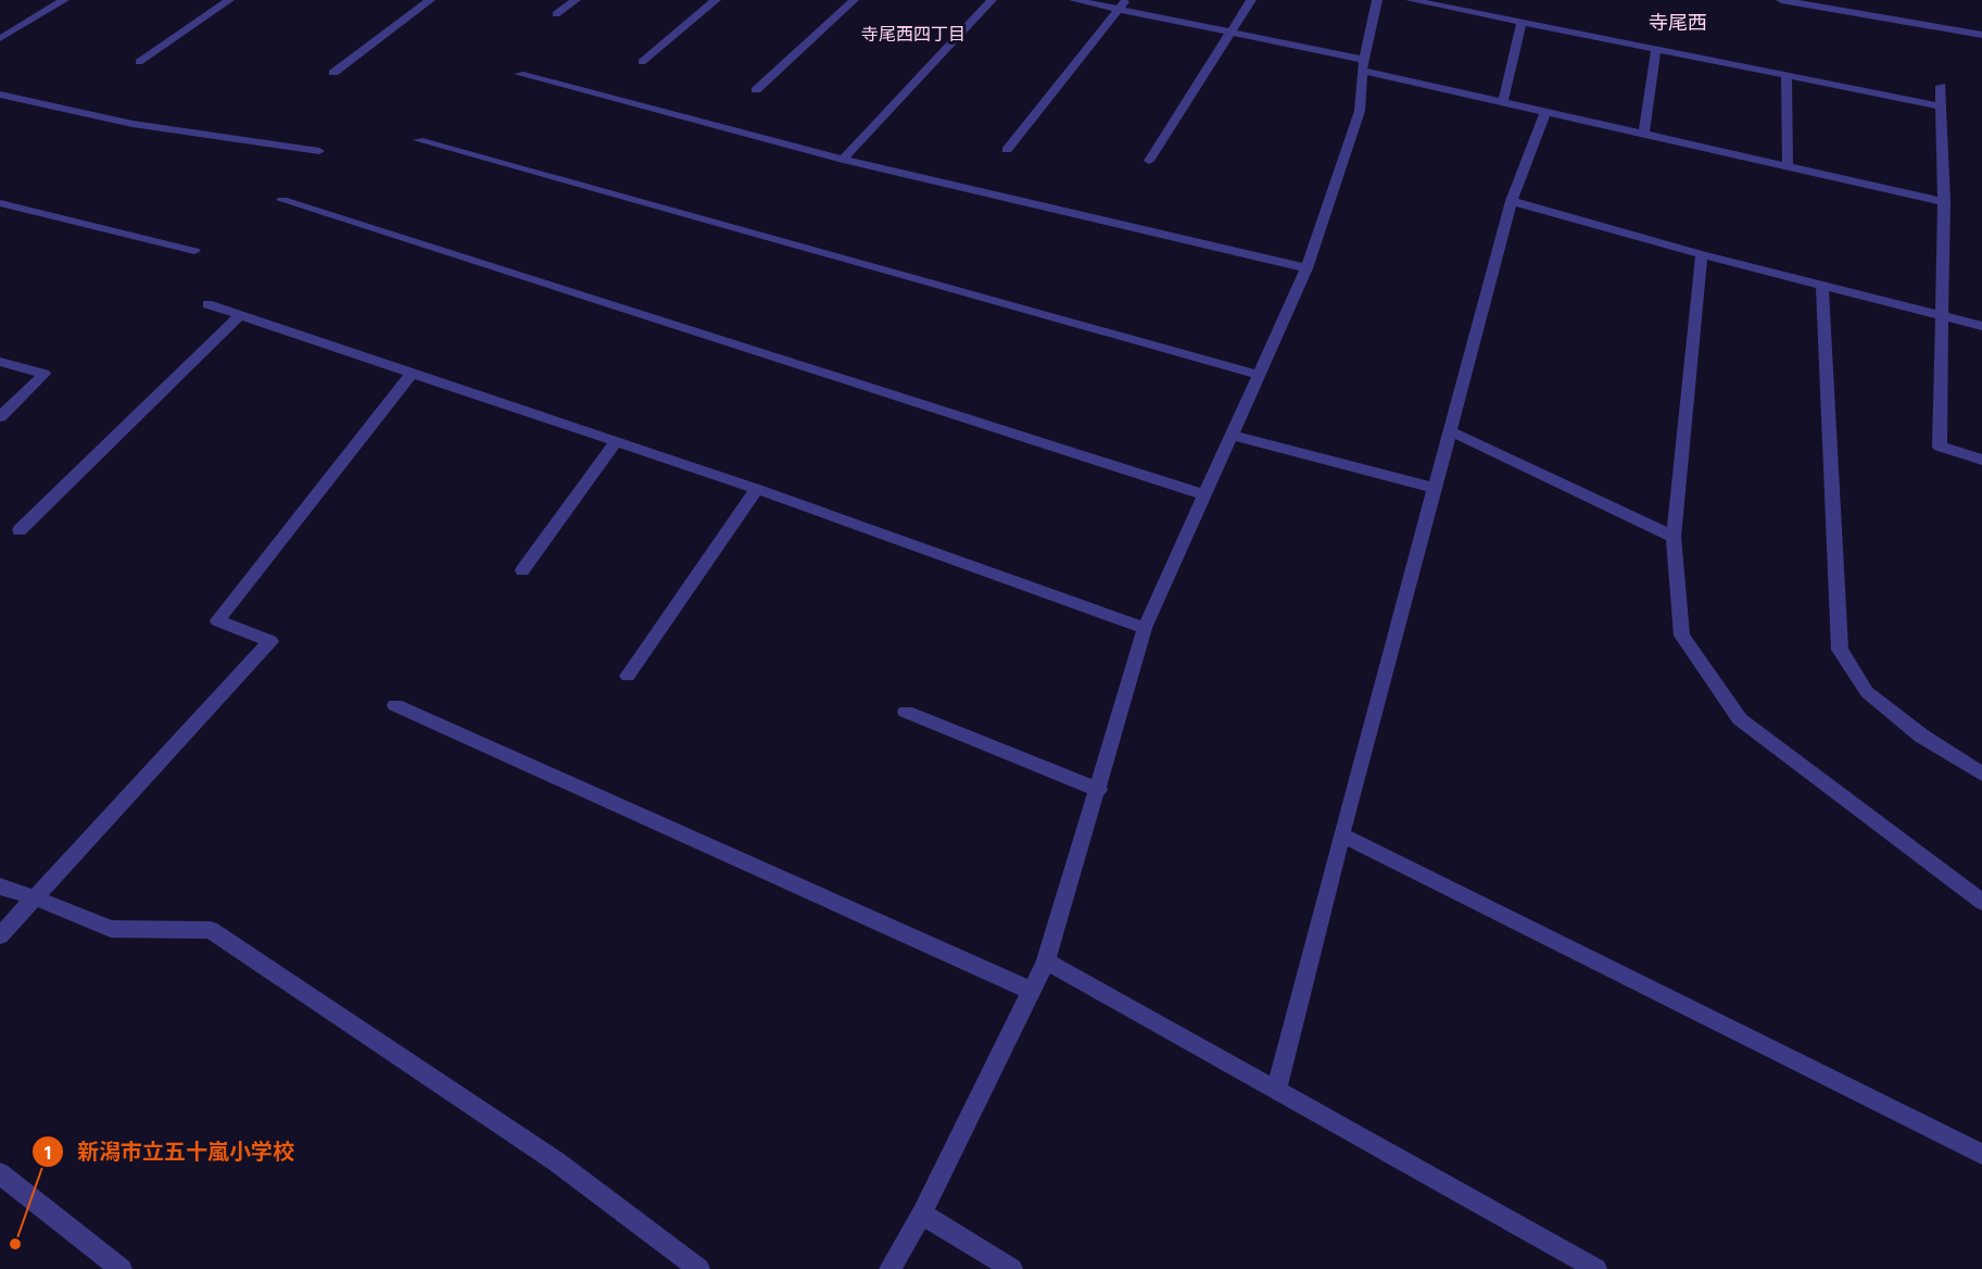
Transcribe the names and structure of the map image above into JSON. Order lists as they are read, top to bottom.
{
  "districts": ["寺尾西", "寺尾西四丁目"],
  "places": ["新潟市立五十嵐小学校"]
}
